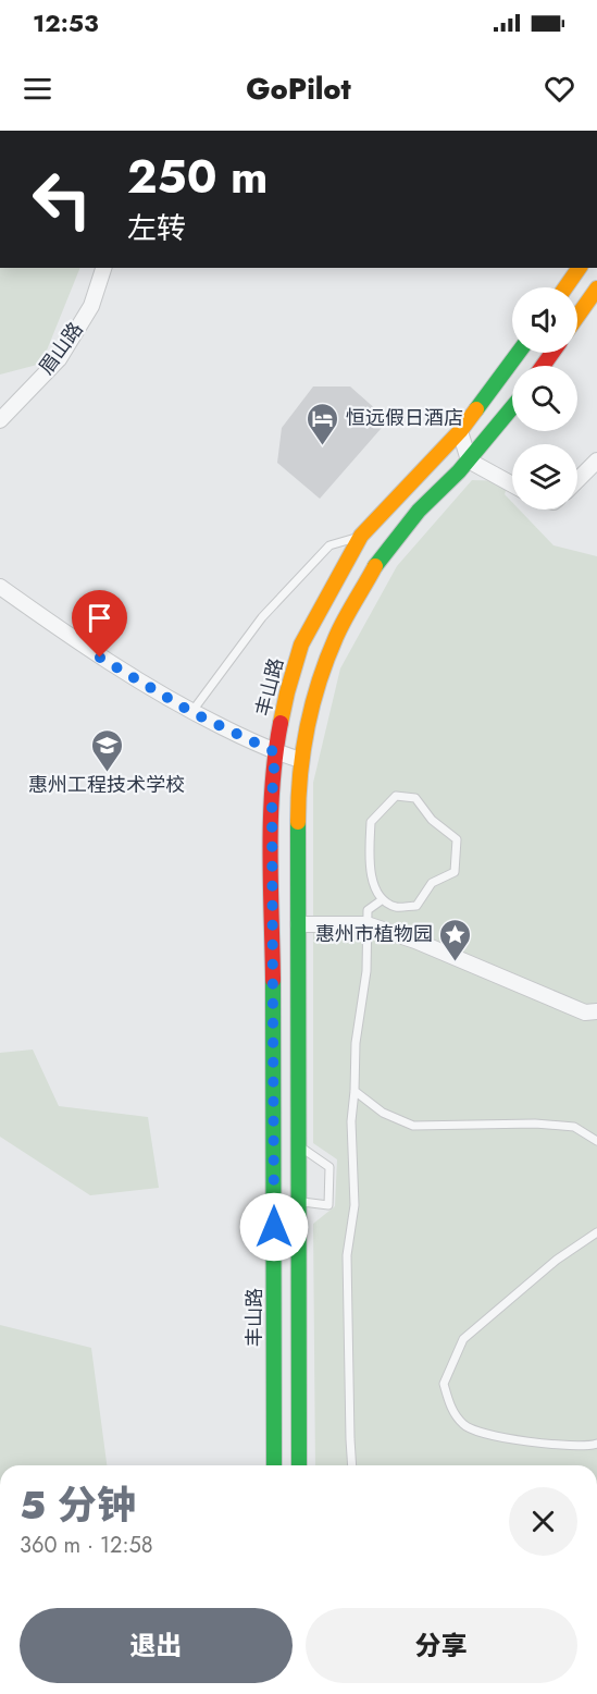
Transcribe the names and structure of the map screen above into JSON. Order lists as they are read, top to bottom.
{
  "streets": {
    "main road": ["丰山路"],
    "street": ["眉山路"]
  },
  "places": {
    "hotel": ["恒远假日酒店"],
    "school or university": ["惠州工程技术学校"],
    "place": ["惠州市植物园"]
  },
  "page": {
    "status": "12:53",
    "header": "GoPilot",
    "turn": ["250 m", "左转"],
    "heading": ["5 分钟", "360 m · 12:58"],
    "buttons": ["退出", "分享"]
  }
}
